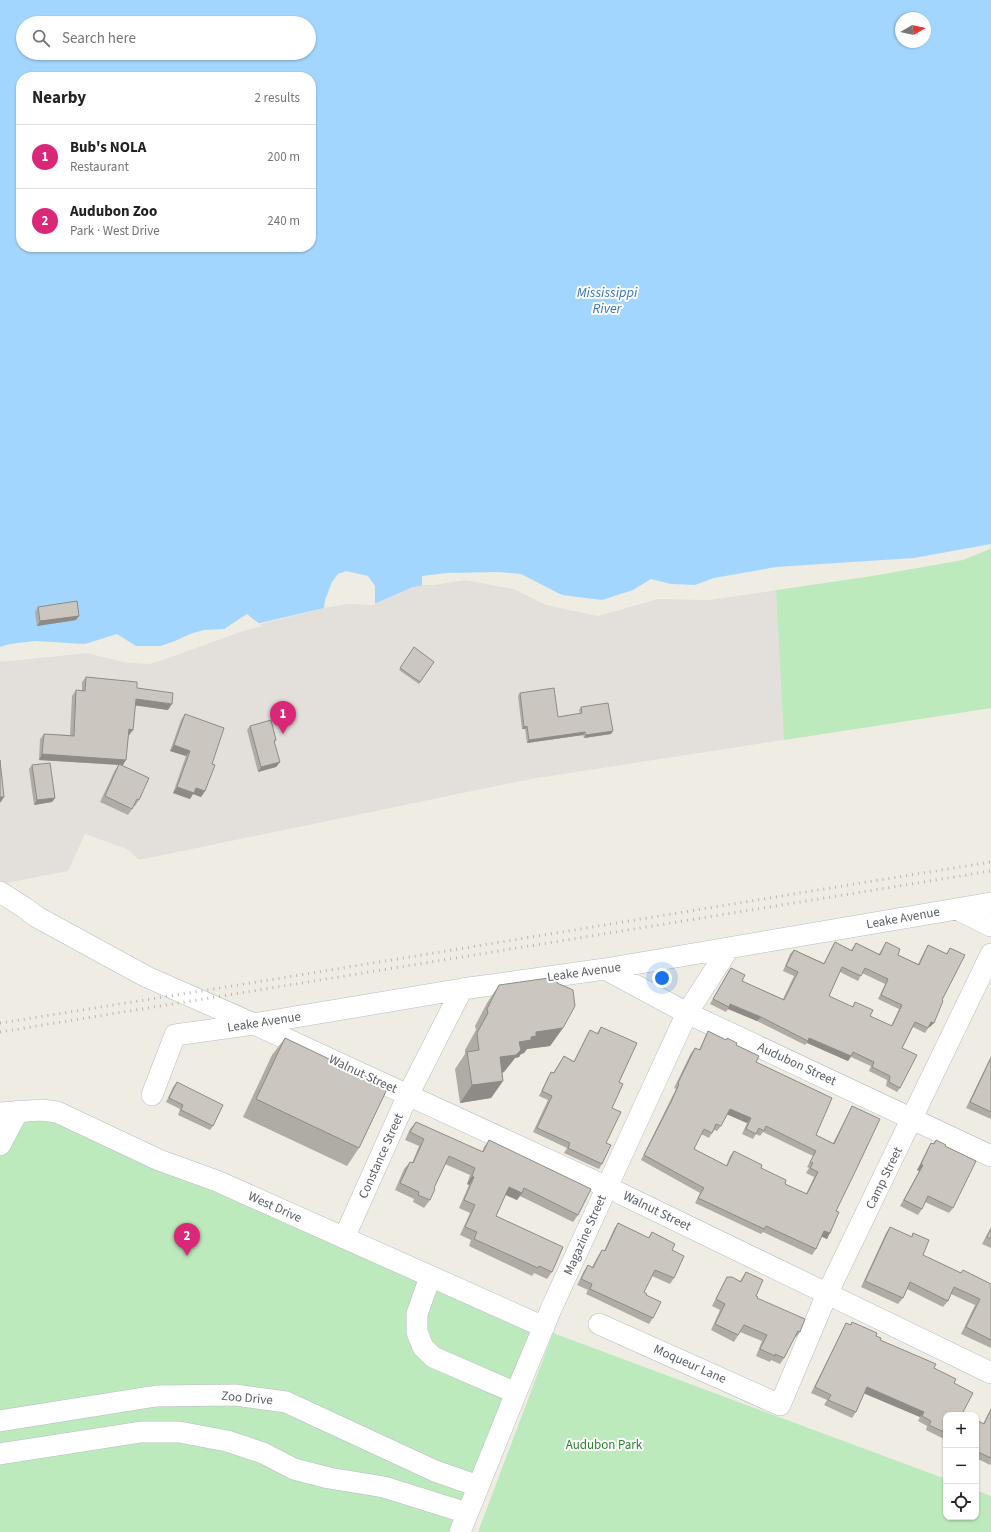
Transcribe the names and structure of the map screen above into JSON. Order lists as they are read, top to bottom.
{
  "streets": {
    "street": [
      "Leake Avenue",
      "Audubon Street",
      "Walnut Street",
      "Constance Street",
      "Camp Street",
      "West Drive",
      "Magazine Street",
      "Moqueur Lane",
      "Zoo Drive"
    ]
  },
  "crossings": [
    ["Leake Avenue", "Audubon Street"],
    ["Leake Avenue", "Walnut Street"],
    ["Leake Avenue", "Constance Street"],
    ["Leake Avenue", "Magazine Street"],
    ["Audubon Street", "Camp Street"],
    ["Audubon Street", "Magazine Street"],
    ["Walnut Street", "Constance Street"],
    ["Walnut Street", "Camp Street"],
    ["Walnut Street", "Magazine Street"],
    ["Constance Street", "West Drive"],
    ["Camp Street", "Moqueur Lane"],
    ["West Drive", "Magazine Street"],
    ["Magazine Street", "Zoo Drive"]
  ],
  "water": ["Mississippi River"],
  "parks": ["Audubon Park"],
  "north": "right",
  "page": {
    "search": "Search here",
    "heading": ["Nearby", "2 results"],
    "list": [
      {
        "mark": "1",
        "name": "Bub's NOLA",
        "note": "Restaurant",
        "value": "200 m"
      },
      {
        "mark": "2",
        "name": "Audubon Zoo",
        "note": "Park · West Drive",
        "value": "240 m"
      }
    ],
    "pins": ["1", "2"],
    "map_buttons": ["+", "−"]
  }
}
